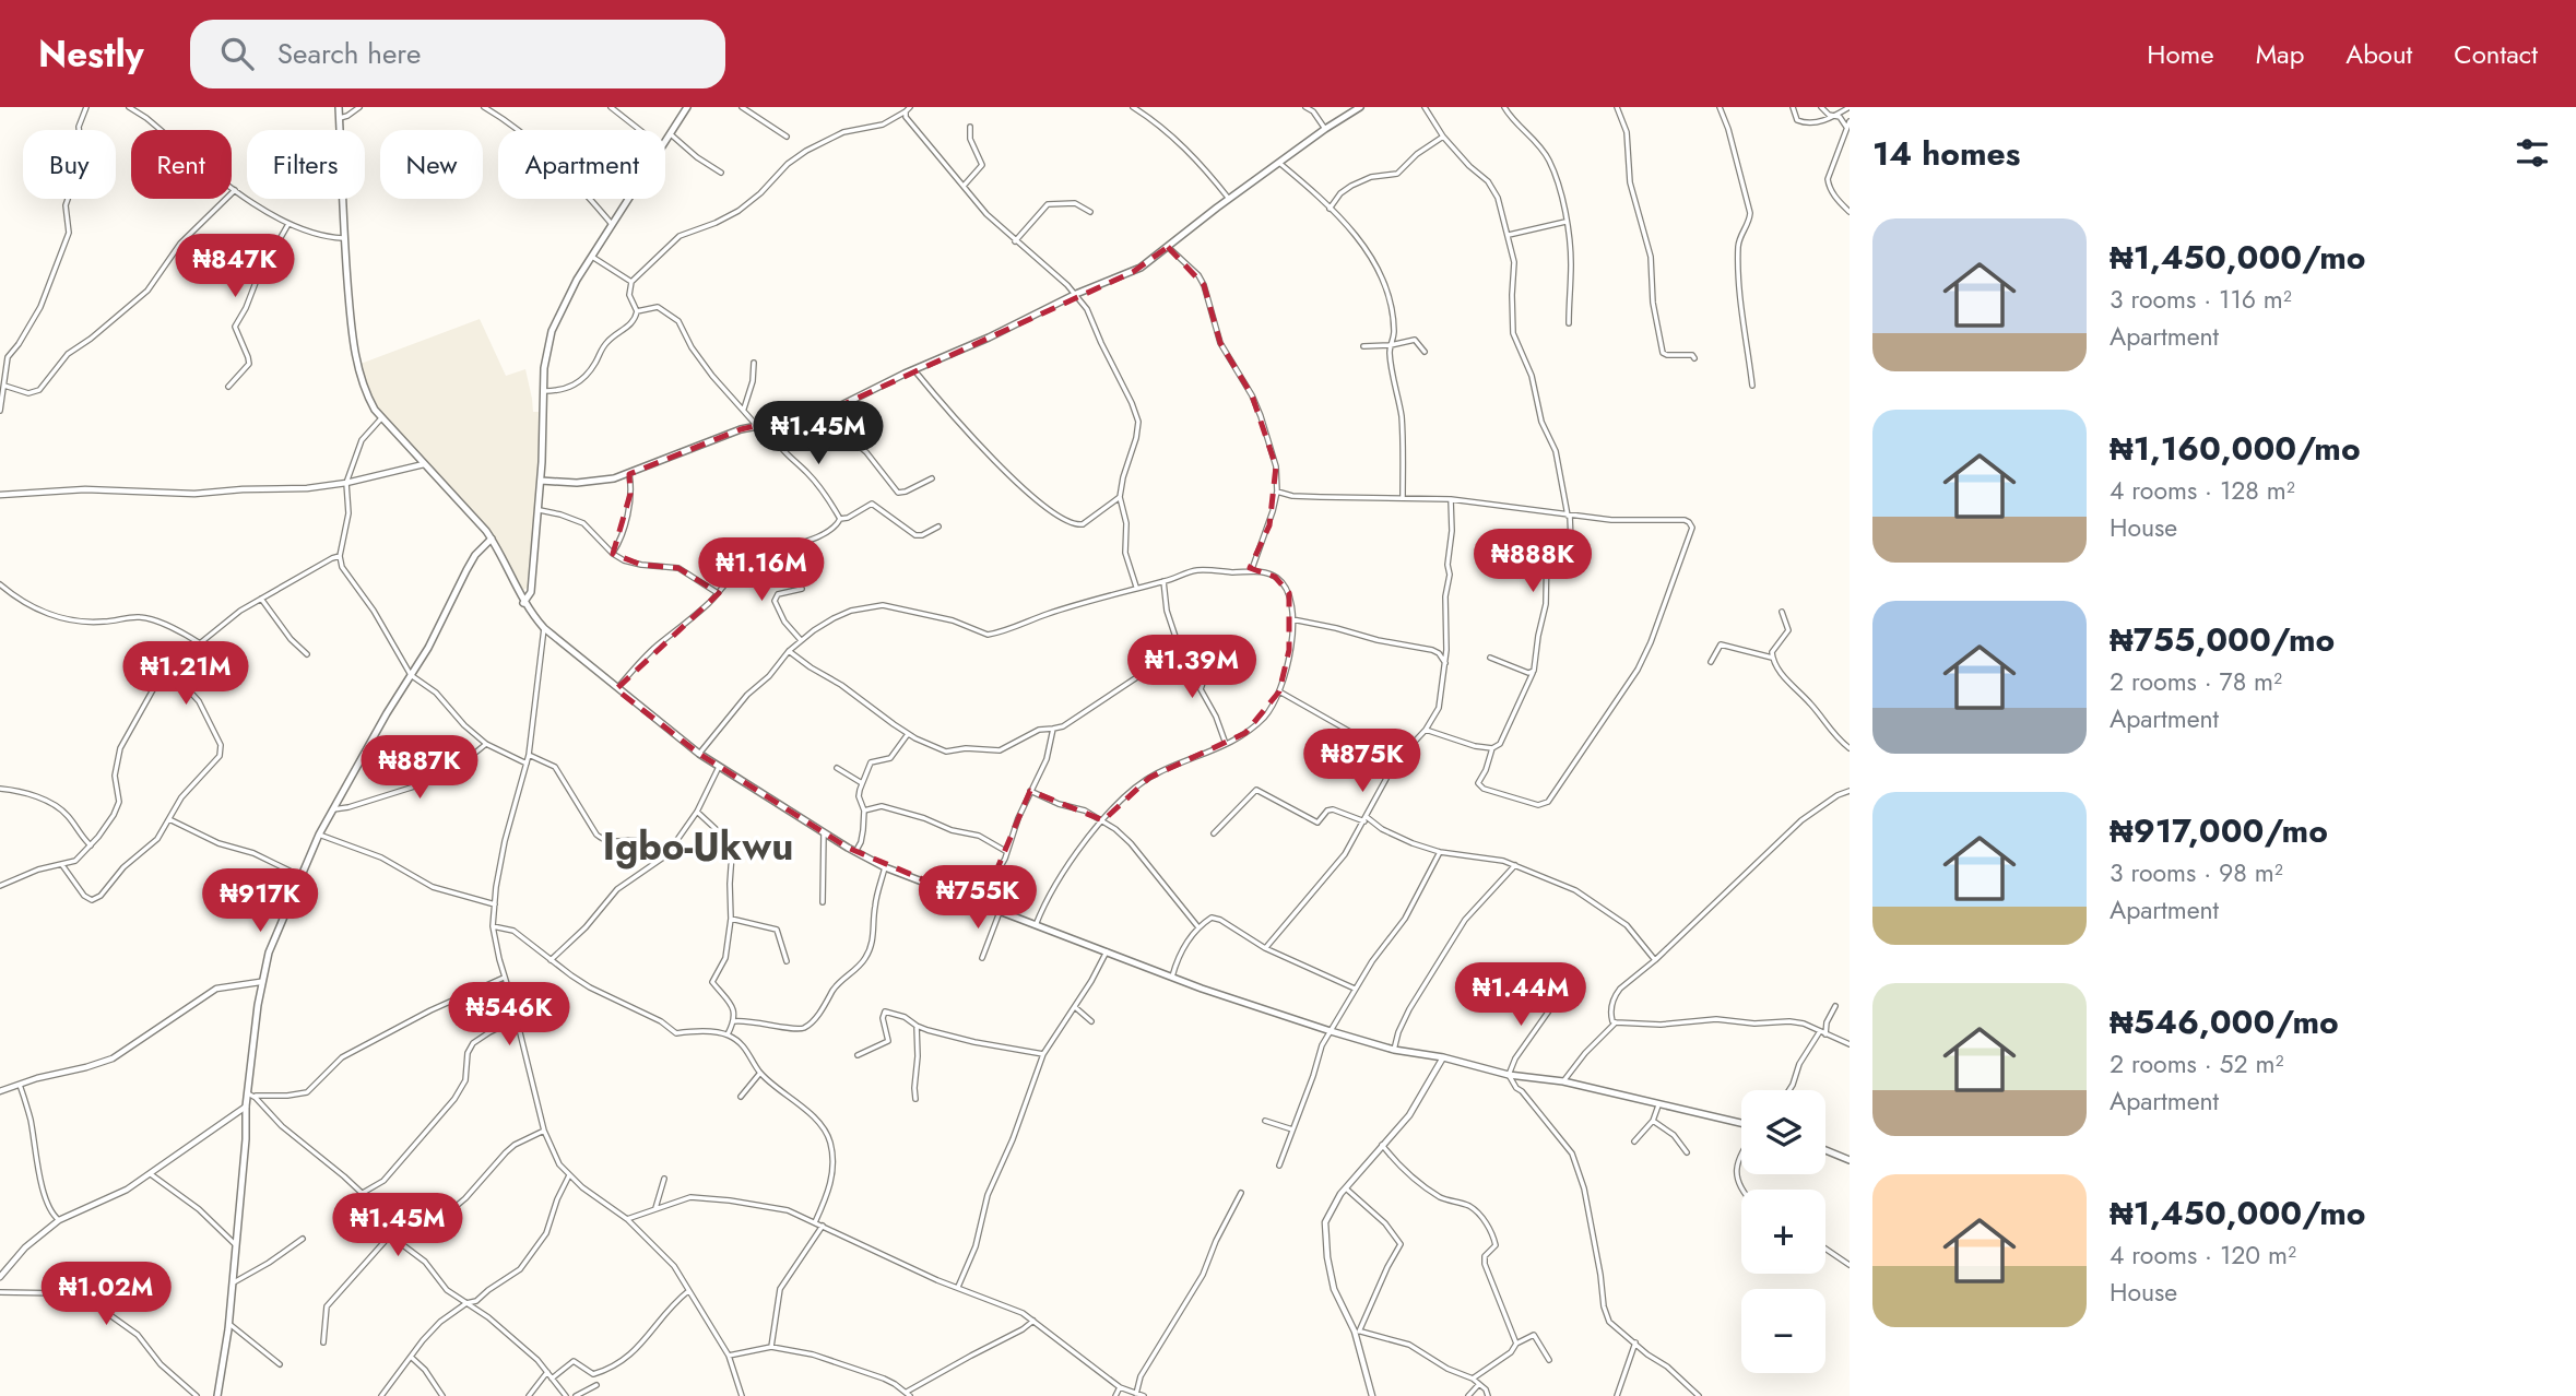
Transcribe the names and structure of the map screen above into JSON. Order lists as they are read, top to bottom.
{
  "districts": ["Igbo-Ukwu"],
  "page": {
    "header": "Nestly",
    "search": "Search here",
    "nav": [
      "Home",
      "Map",
      "About",
      "Contact"
    ],
    "heading": "14 homes",
    "chip": [
      "Buy",
      "Rent",
      "Filters",
      "New",
      "Apartment"
    ],
    "list": [
      {
        "name": "₦1,450,000/mo",
        "note": "3 rooms · 116 m² · Apartment"
      },
      {
        "name": "₦1,160,000/mo",
        "note": "4 rooms · 128 m² · House"
      },
      {
        "name": "₦755,000/mo",
        "note": "2 rooms · 78 m² · Apartment"
      },
      {
        "name": "₦917,000/mo",
        "note": "3 rooms · 98 m² · Apartment"
      },
      {
        "name": "₦546,000/mo",
        "note": "2 rooms · 52 m² · Apartment"
      },
      {
        "name": "₦1,450,000/mo",
        "note": "4 rooms · 120 m² · House"
      }
    ],
    "price": [
      "₦847K",
      "₦1.45M",
      "₦888K",
      "₦1.16M",
      "₦1.39M",
      "₦1.21M",
      "₦875K",
      "₦887K",
      "₦755K",
      "₦917K",
      "₦1.44M",
      "₦546K",
      "₦1.45M",
      "₦1.02M"
    ],
    "map_buttons": ["+", "−"]
  }
}
